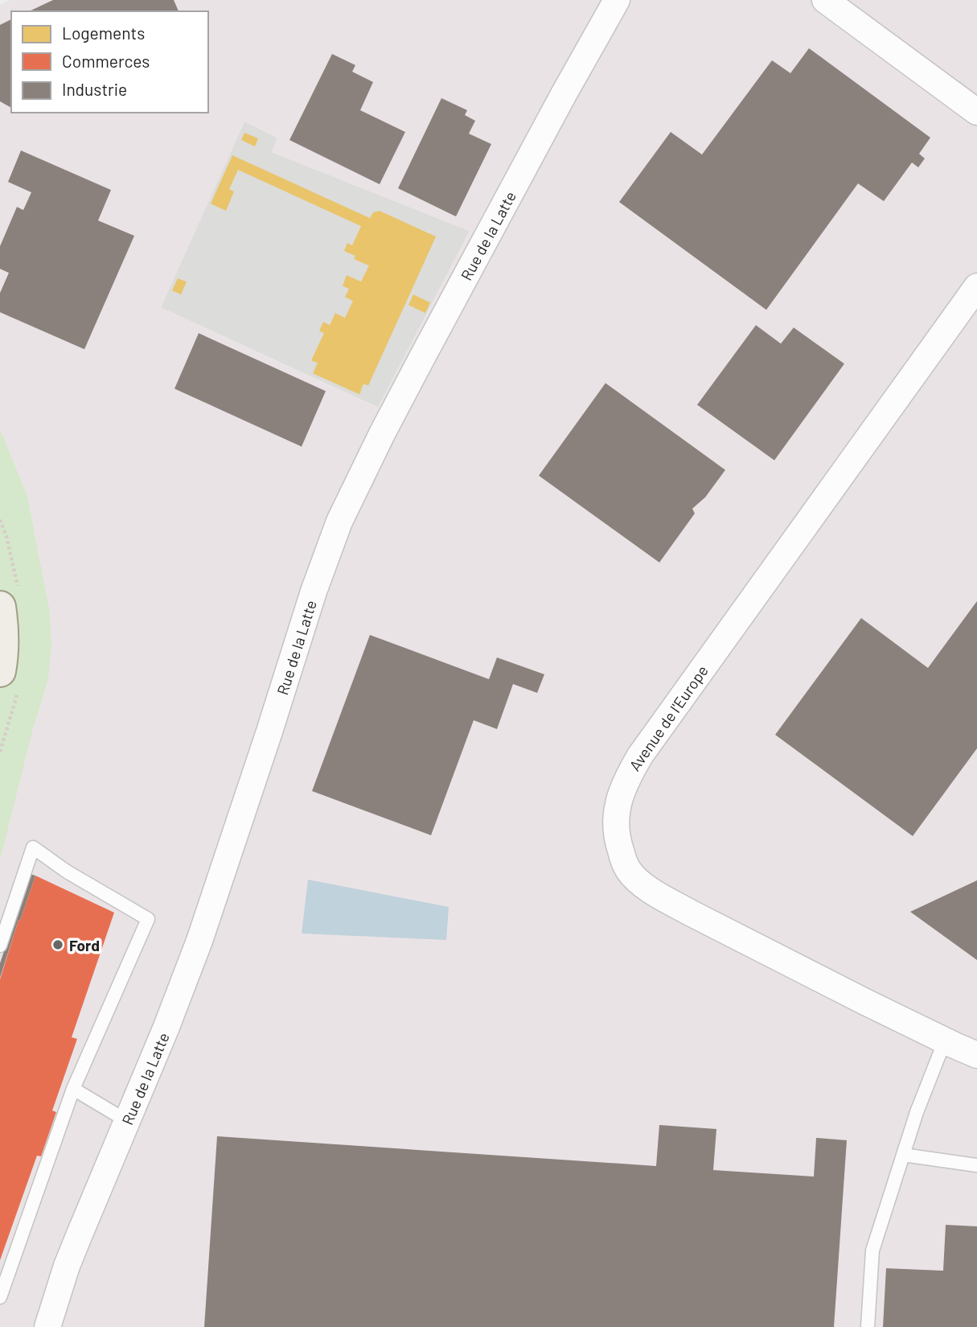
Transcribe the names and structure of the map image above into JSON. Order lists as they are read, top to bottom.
{
  "streets": {
    "street": ["Rue de la Latte", "Avenue de l'Europe"]
  },
  "places": ["Ford"],
  "legend": ["Logements", "Commerces", "Industrie"]
}
